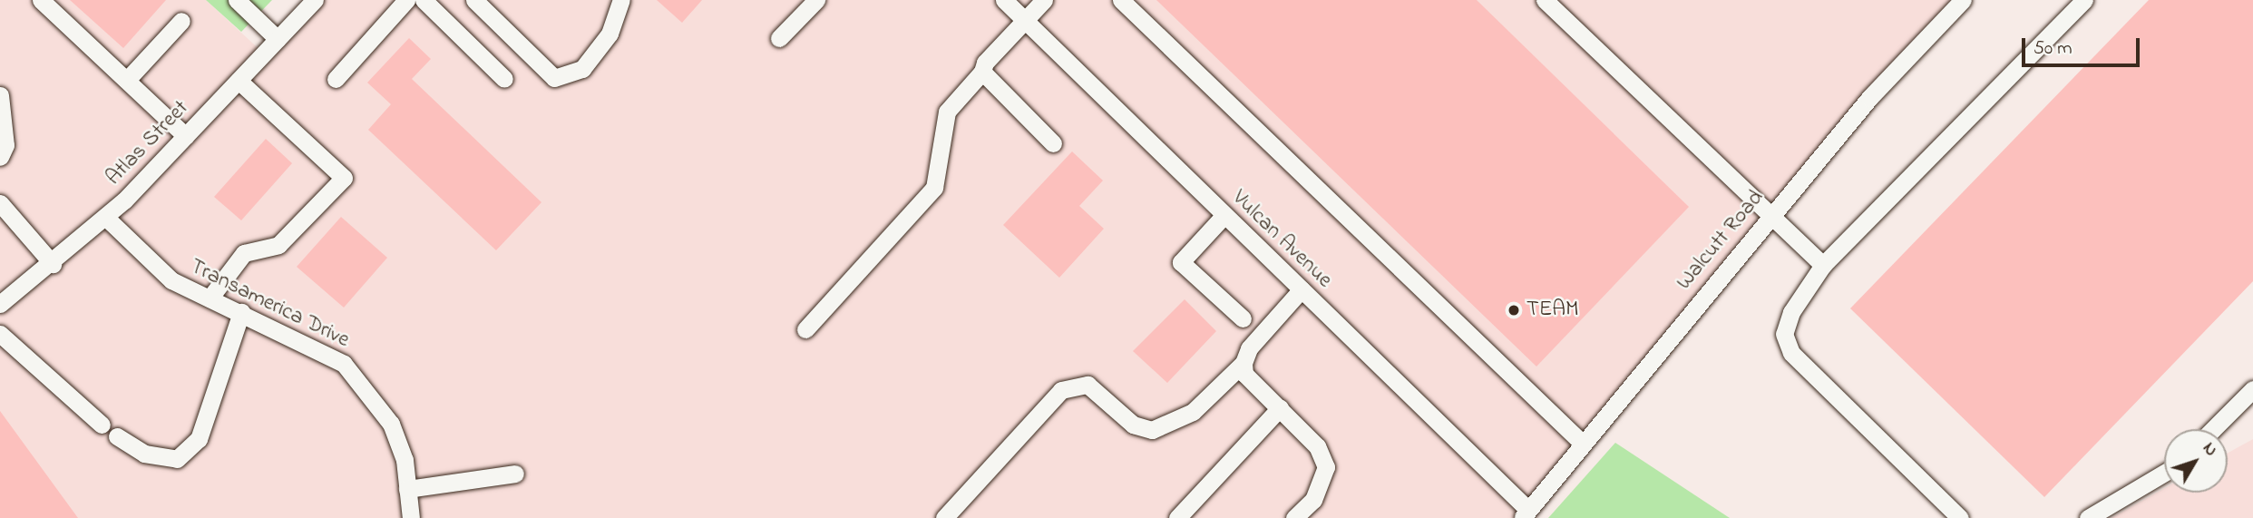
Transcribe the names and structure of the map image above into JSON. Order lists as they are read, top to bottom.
{
  "streets": {
    "street": [
      "Atlas Street",
      "Vulcan Avenue",
      "Walcutt Road",
      "Transamerica Drive"
    ]
  },
  "crossings": [
    ["Atlas Street", "Transamerica Drive"],
    ["Vulcan Avenue", "Walcutt Road"]
  ],
  "places": ["TEAM"],
  "scale_bar": "50 m",
  "north": "top right"
}
